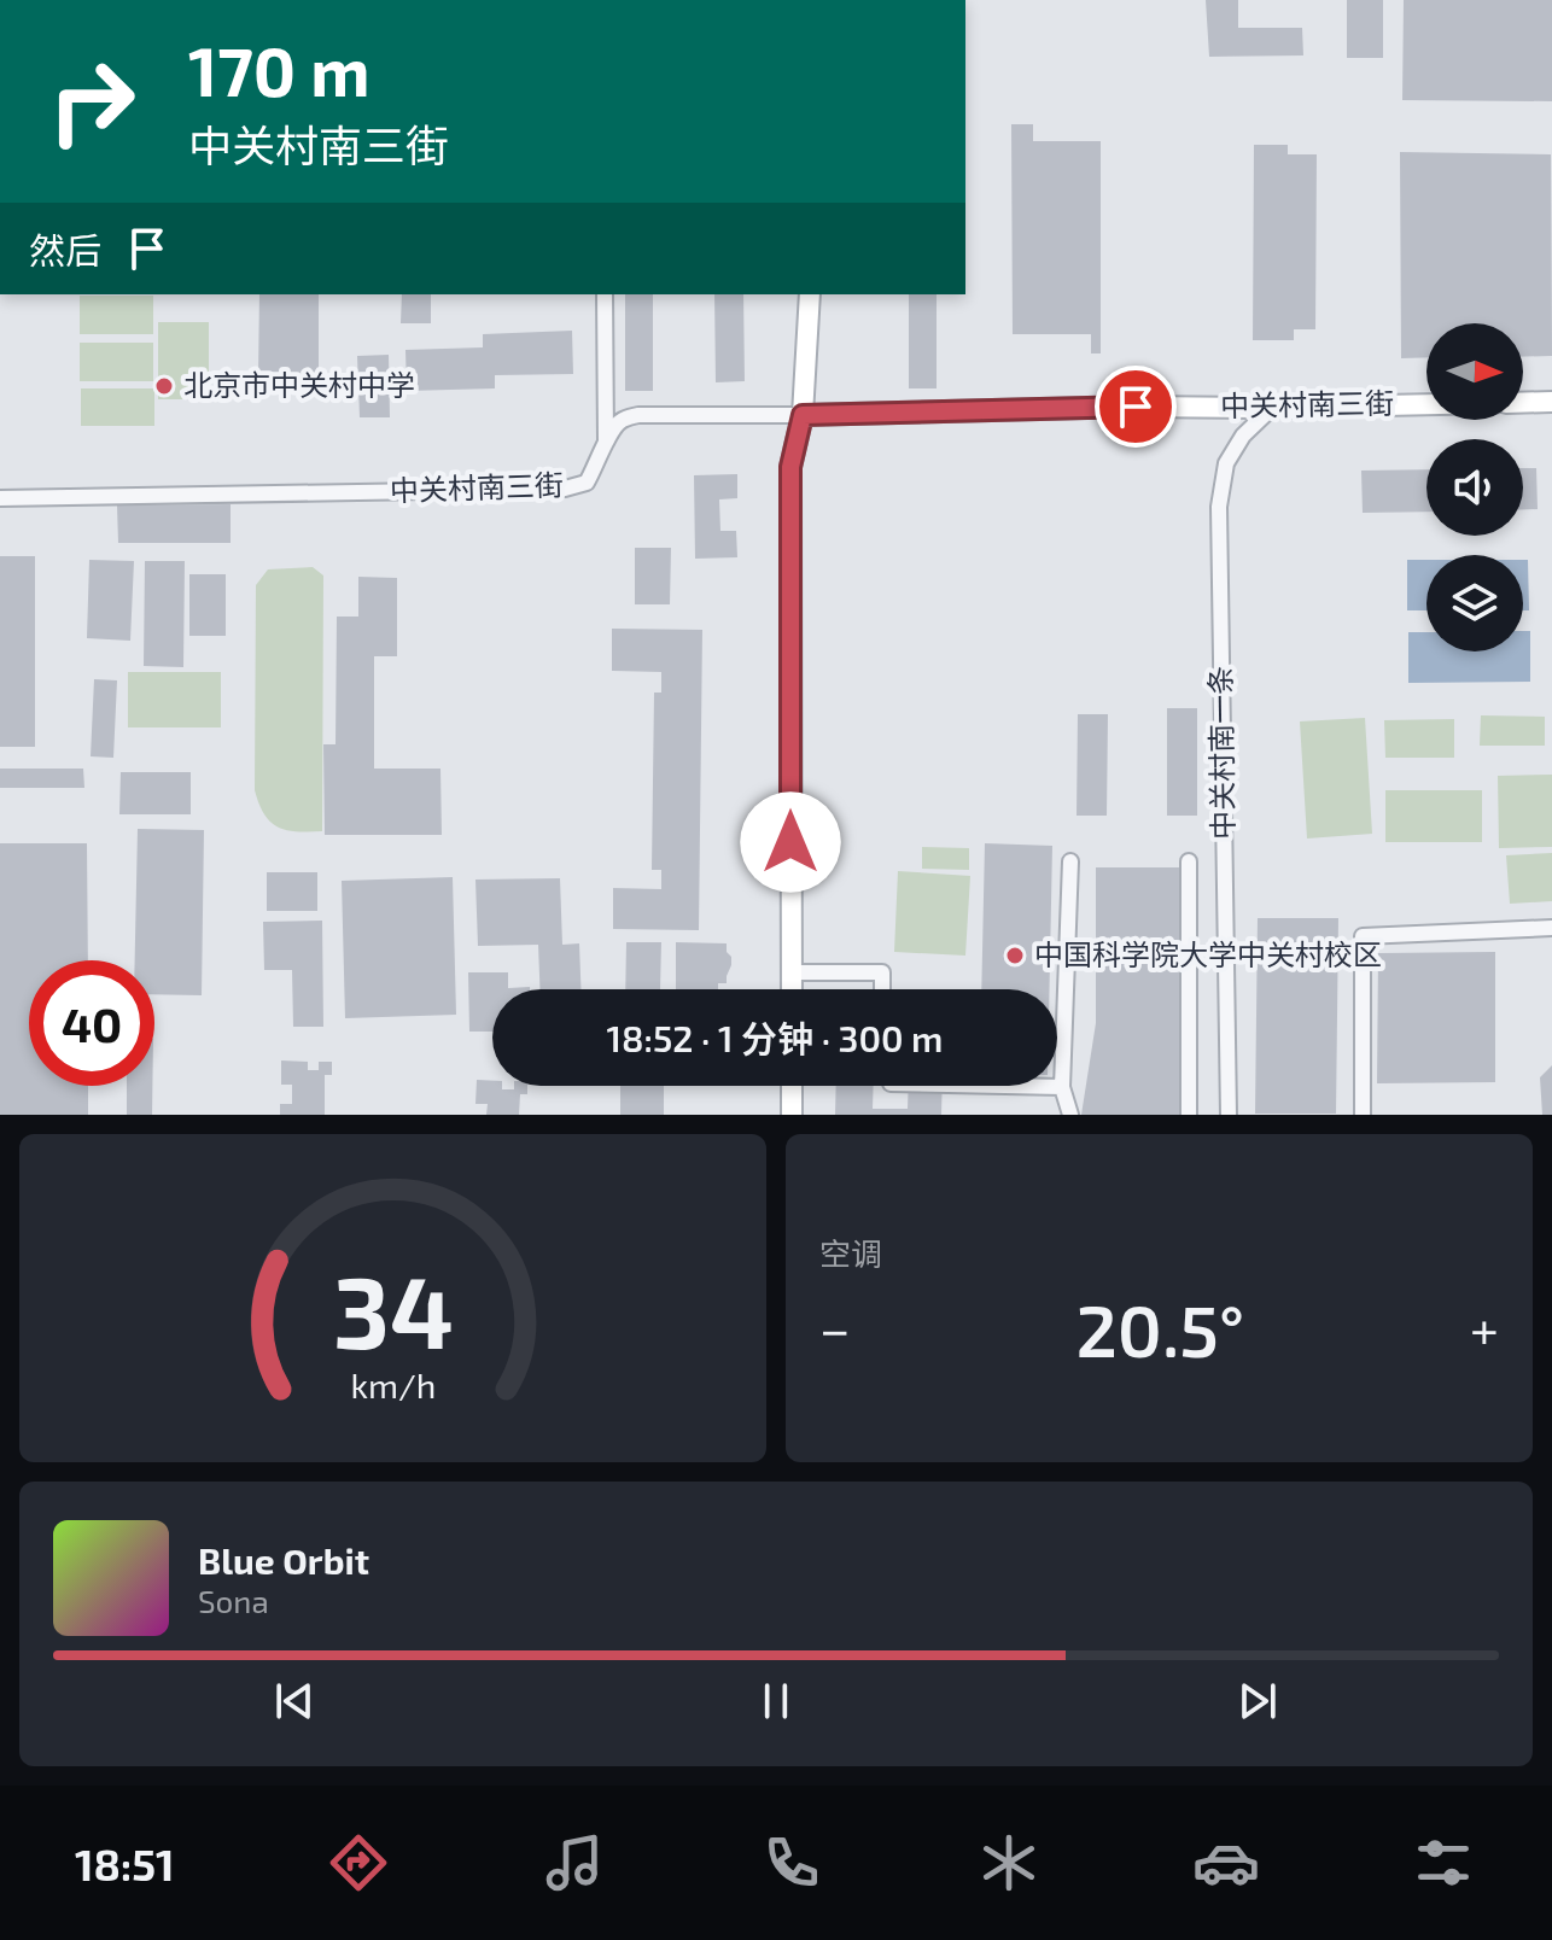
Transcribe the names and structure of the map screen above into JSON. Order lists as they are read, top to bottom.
{
  "streets": {
    "street": ["中关村南三街", "中关村南一条"]
  },
  "crossings": [
    ["中关村南三街", "中关村南一条"]
  ],
  "places": ["北京市中关村中学", "中国科学院大学中关村校区"],
  "north": "right",
  "page": {
    "turn": ["170 m", "中关村南三街"],
    "then": "然后",
    "limit": "40",
    "trip": "18:52 · 1 分钟 · 300 m",
    "tile": "空调",
    "heat": ["−", "20.5°", "+"],
    "song": ["Blue Orbit", "Sona"],
    "tabs": "18:51",
    "gauge": ["34", "km/h"]
  }
}
